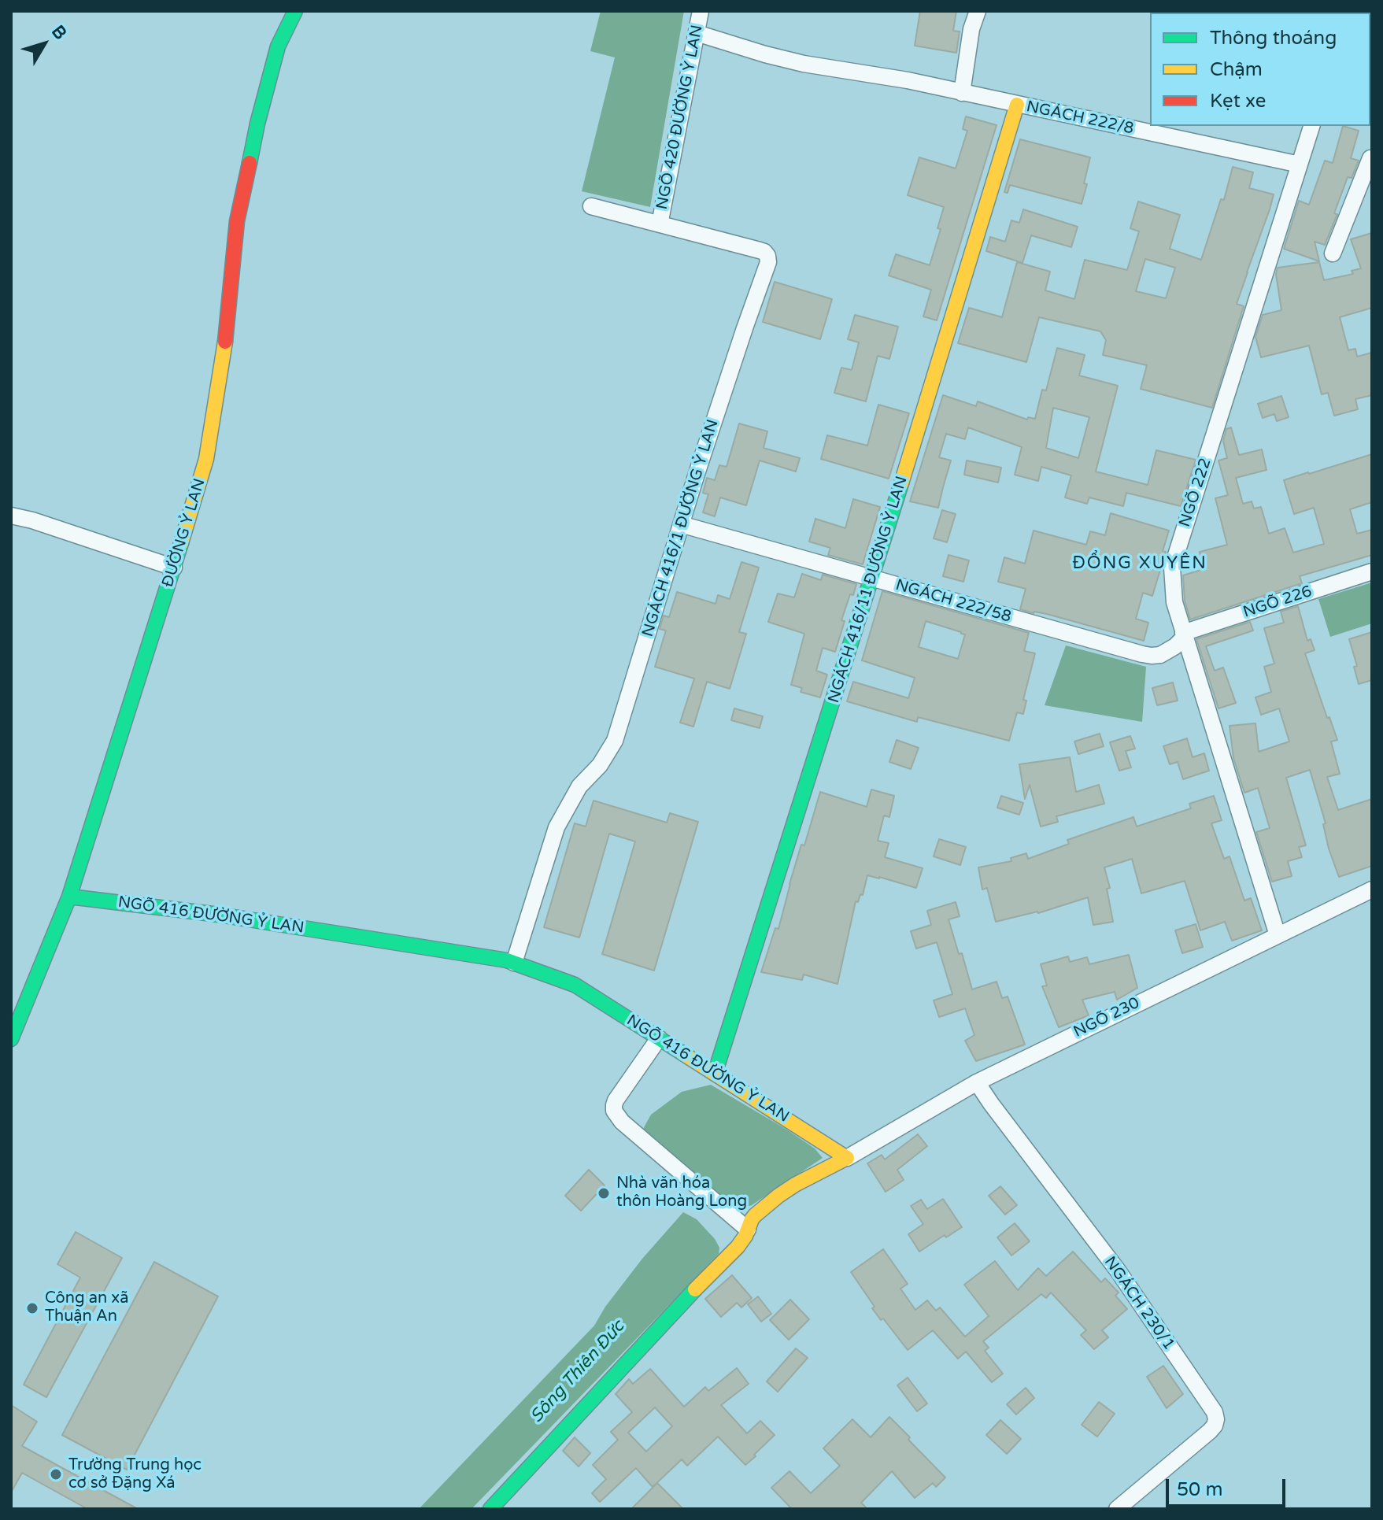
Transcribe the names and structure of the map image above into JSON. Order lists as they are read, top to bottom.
{
  "streets": {
    "street": [
      "NGÕ 420 ĐƯỜNG Ỷ LAN",
      "NGÁCH 222/8",
      "NGÕ 222",
      "NGÁCH 416/1 ĐƯỜNG Ỷ LAN",
      "ĐƯỜNG Ỷ LAN",
      "NGÁCH 416/11 ĐƯỜNG Ỷ LAN",
      "NGÁCH 222/58",
      "NGÕ 226",
      "NGÕ 416 ĐƯỜNG Ỷ LAN",
      "NGÕ 230",
      "NGÁCH 230/1"
    ]
  },
  "crossings": [
    ["NGÕ 420 ĐƯỜNG Ỷ LAN", "NGÁCH 222/8"],
    ["NGÕ 420 ĐƯỜNG Ỷ LAN", "NGÁCH 416/1 ĐƯỜNG Ỷ LAN"],
    ["NGÁCH 222/8", "NGÕ 222"],
    ["NGÁCH 222/8", "NGÁCH 416/11 ĐƯỜNG Ỷ LAN"],
    ["NGÕ 222", "NGÁCH 222/58"],
    ["NGÕ 222", "NGÕ 226"],
    ["NGÕ 222", "NGÕ 230"],
    ["NGÁCH 416/1 ĐƯỜNG Ỷ LAN", "NGÁCH 222/58"],
    ["NGÁCH 416/1 ĐƯỜNG Ỷ LAN", "NGÕ 416 ĐƯỜNG Ỷ LAN"],
    ["ĐƯỜNG Ỷ LAN", "NGÕ 416 ĐƯỜNG Ỷ LAN"],
    ["NGÁCH 416/11 ĐƯỜNG Ỷ LAN", "NGÁCH 222/58"],
    ["NGÁCH 416/11 ĐƯỜNG Ỷ LAN", "NGÕ 416 ĐƯỜNG Ỷ LAN"],
    ["NGÁCH 222/58", "NGÕ 226"],
    ["NGÕ 416 ĐƯỜNG Ỷ LAN", "NGÕ 230"],
    ["NGÕ 230", "NGÁCH 230/1"]
  ],
  "districts": ["ĐỔNG XUYÊN"],
  "water": ["Sông Thiên Đức"],
  "places": ["Nhà văn hóa thôn Hoàng Long", "Công an xã Thuận An", "Trường Trung học cơ sở Đặng Xá"],
  "legend": ["Thông thoáng", "Chậm", "Kẹt xe"],
  "scale_bar": "50 m",
  "north": "top right"
}
